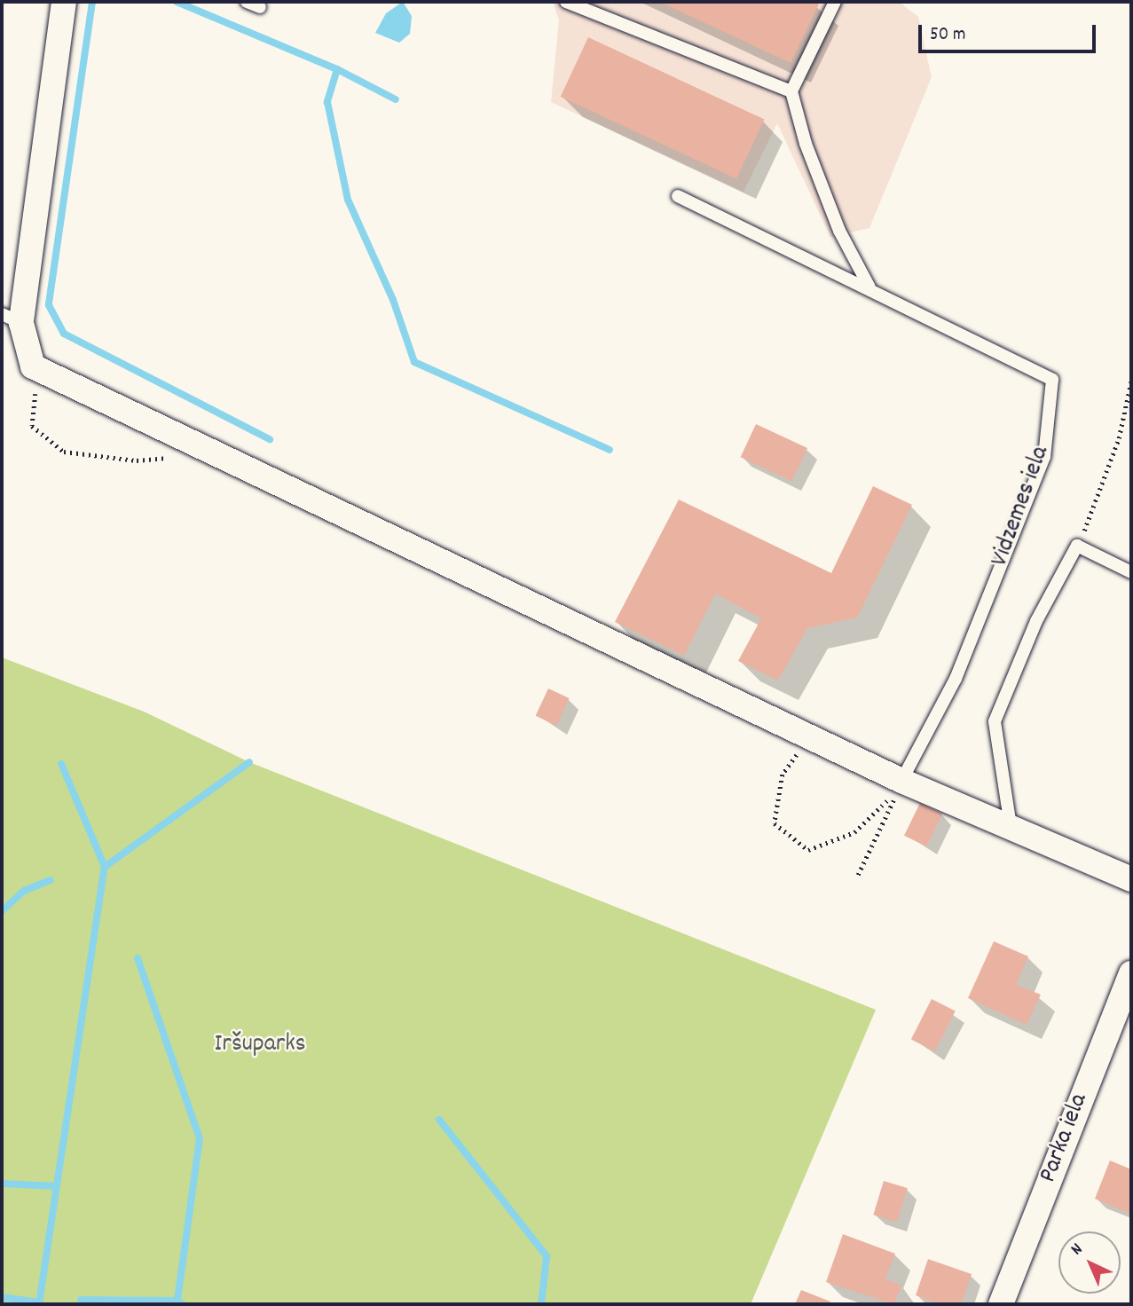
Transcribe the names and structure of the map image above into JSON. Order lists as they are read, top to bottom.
{
  "streets": {
    "street": ["Parka iela"],
    "lane": ["Vidzemes iela"]
  },
  "parks": ["Iršuparks"],
  "scale_bar": "50 m",
  "north": "top left"
}
